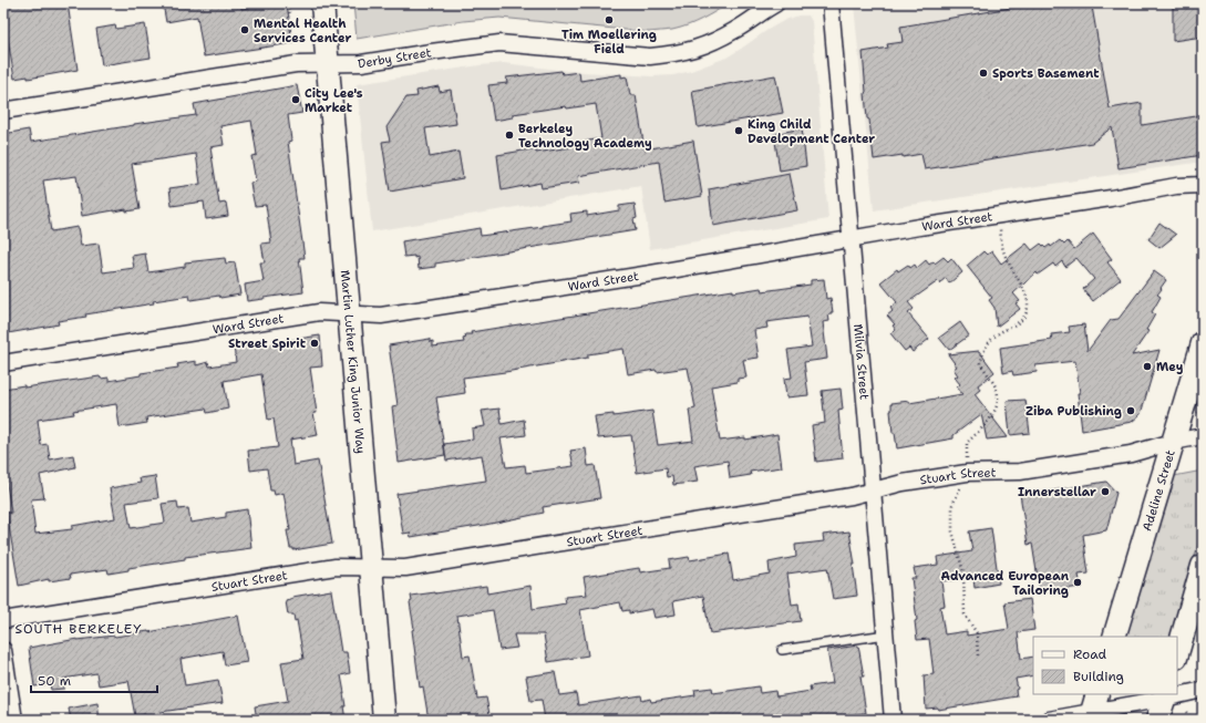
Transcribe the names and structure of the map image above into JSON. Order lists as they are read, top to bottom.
{
  "streets": {
    "street": [
      "Derby Street",
      "Ward Street",
      "Martin Luther King Junior Way",
      "Milvia Street",
      "Stuart Street",
      "Adeline Street"
    ]
  },
  "crossings": [
    ["Derby Street", "Martin Luther King Junior Way"],
    ["Ward Street", "Martin Luther King Junior Way"],
    ["Ward Street", "Milvia Street"],
    ["Martin Luther King Junior Way", "Stuart Street"],
    ["Milvia Street", "Stuart Street"],
    ["Stuart Street", "Adeline Street"]
  ],
  "districts": ["SOUTH BERKELEY"],
  "places": [
    "Tim Moellering Field",
    "Mental Health Services Center",
    "Sports Basement",
    "City Lee's Market",
    "King Child Development Center",
    "Berkeley Technology Academy",
    "Street Spirit",
    "Mey",
    "Ziba Publishing",
    "Innerstellar",
    "Advanced European Tailoring"
  ],
  "legend": ["Road", "Building"],
  "scale_bar": "50 m"
}
